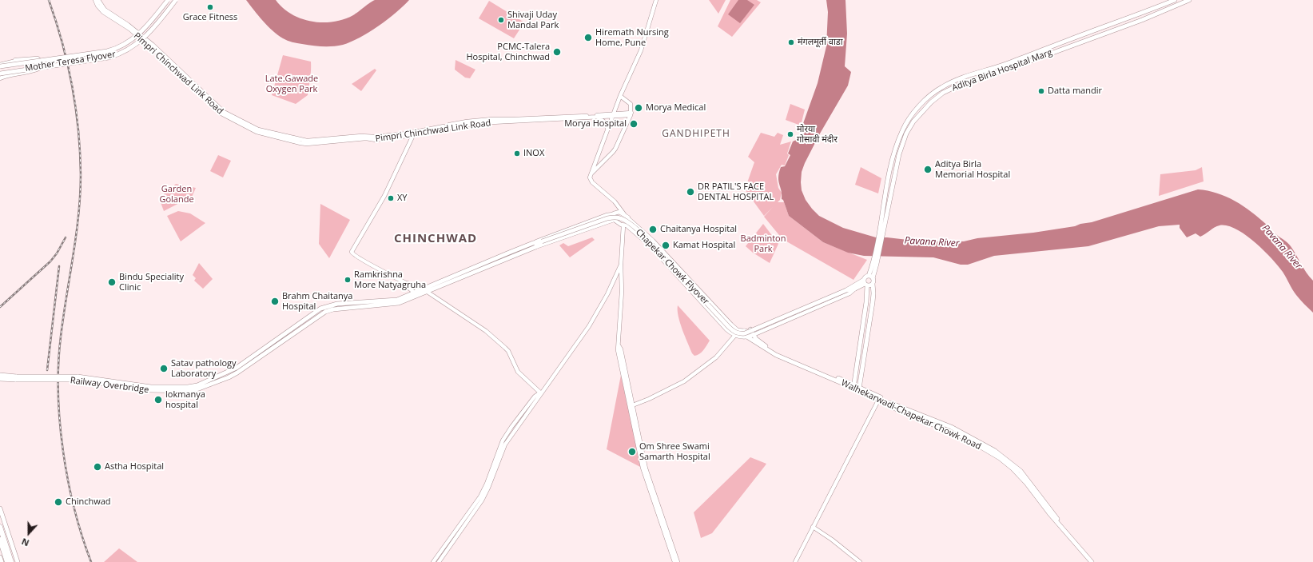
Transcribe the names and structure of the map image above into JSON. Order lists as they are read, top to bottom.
{
  "streets": {
    "main road": [
      "Mother Teresa Flyover",
      "Aditya Birla Hospital Marg",
      "Pimpri Chinchwad Link Road",
      "Chapekar Chowk Flyover",
      "Railway Overbridge",
      "Walhekarwadi-Chapekar Chowk Road"
    ]
  },
  "crossings": [
    ["Chapekar Chowk Flyover", "Railway Overbridge"]
  ],
  "districts": ["GANDHIPETH", "CHINCHWAD"],
  "water": ["Pavana River"],
  "parks": ["Late.Gawade Oxygen Park", "Garden Golande", "Badminton Park"],
  "places": [
    "Grace Fitness",
    "Shivaji Uday Mandal Park",
    "Hiremath Nursing Home, Pune",
    "मंगलमूर्ती वाडा",
    "PCMC-Talera Hospital, Chinchwad",
    "Datta mandir",
    "Morya Medical",
    "Morya Hospital",
    "मोरया गोसावी मंदीर",
    "INOX",
    "Aditya Birla Memorial Hospital",
    "DR PATIL'S FACE DENTAL HOSPITAL",
    "XY",
    "Chaitanya Hospital",
    "Kamat Hospital",
    "Ramkrishna More Natyagruha",
    "Bindu Speciality Clinic",
    "Brahm Chaitanya Hospital",
    "Satav pathology Laboratory",
    "lokmanya hospital",
    "Om Shree Swami Samarth Hospital",
    "Astha Hospital",
    "Chinchwad"
  ],
  "north": "bottom"
}
